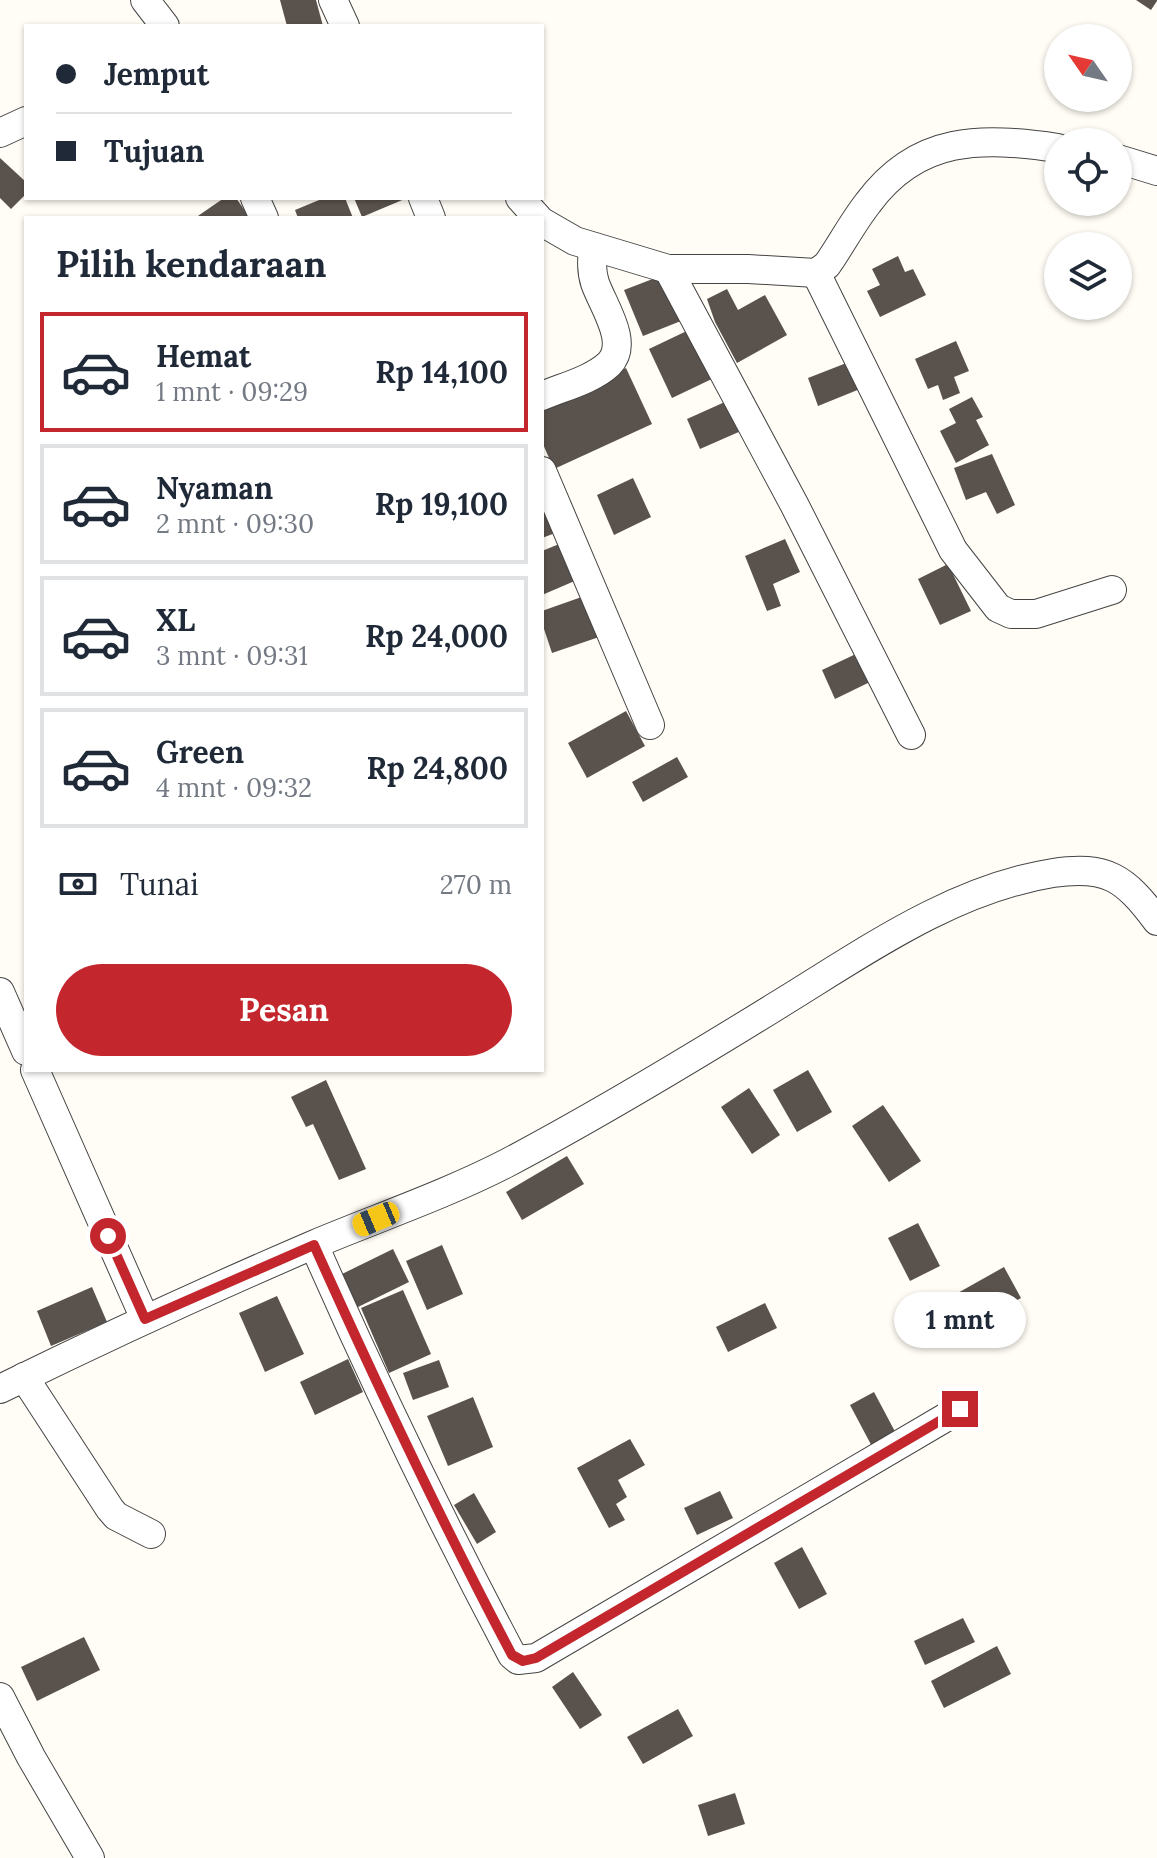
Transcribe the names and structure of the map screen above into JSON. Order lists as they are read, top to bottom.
{
  "north": "top left",
  "page": {
    "banner": ["Jemput", "Tujuan"],
    "heading": "Pilih kendaraan",
    "list": [
      {
        "name": "Hemat",
        "note": "1 mnt · 09:29",
        "value": "Rp 14,100"
      },
      {
        "name": "Nyaman",
        "note": "2 mnt · 09:30",
        "value": "Rp 19,100"
      },
      {
        "name": "XL",
        "note": "3 mnt · 09:31",
        "value": "Rp 24,000"
      },
      {
        "name": "Green",
        "note": "4 mnt · 09:32",
        "value": "Rp 24,800"
      }
    ],
    "pay": ["Tunai", "270 m"],
    "buttons": "Pesan",
    "bubble": "1 mnt"
  }
}
